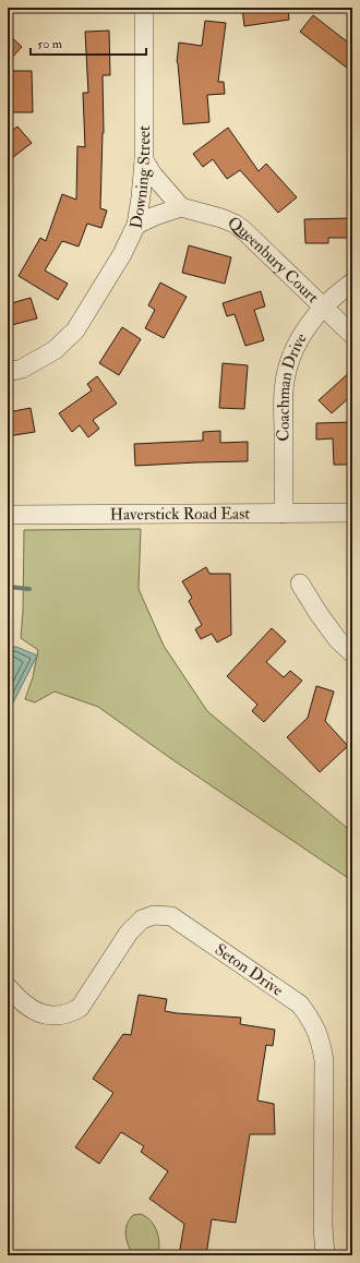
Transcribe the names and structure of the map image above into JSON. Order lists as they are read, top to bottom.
{
  "streets": {
    "street": [
      "Downing Street",
      "Queenbury Court",
      "Coachman Drive",
      "Haverstick Road East",
      "Seton Drive"
    ]
  },
  "crossings": [
    ["Queenbury Court", "Coachman Drive"],
    ["Coachman Drive", "Haverstick Road East"]
  ],
  "scale_bar": "50 m"
}
